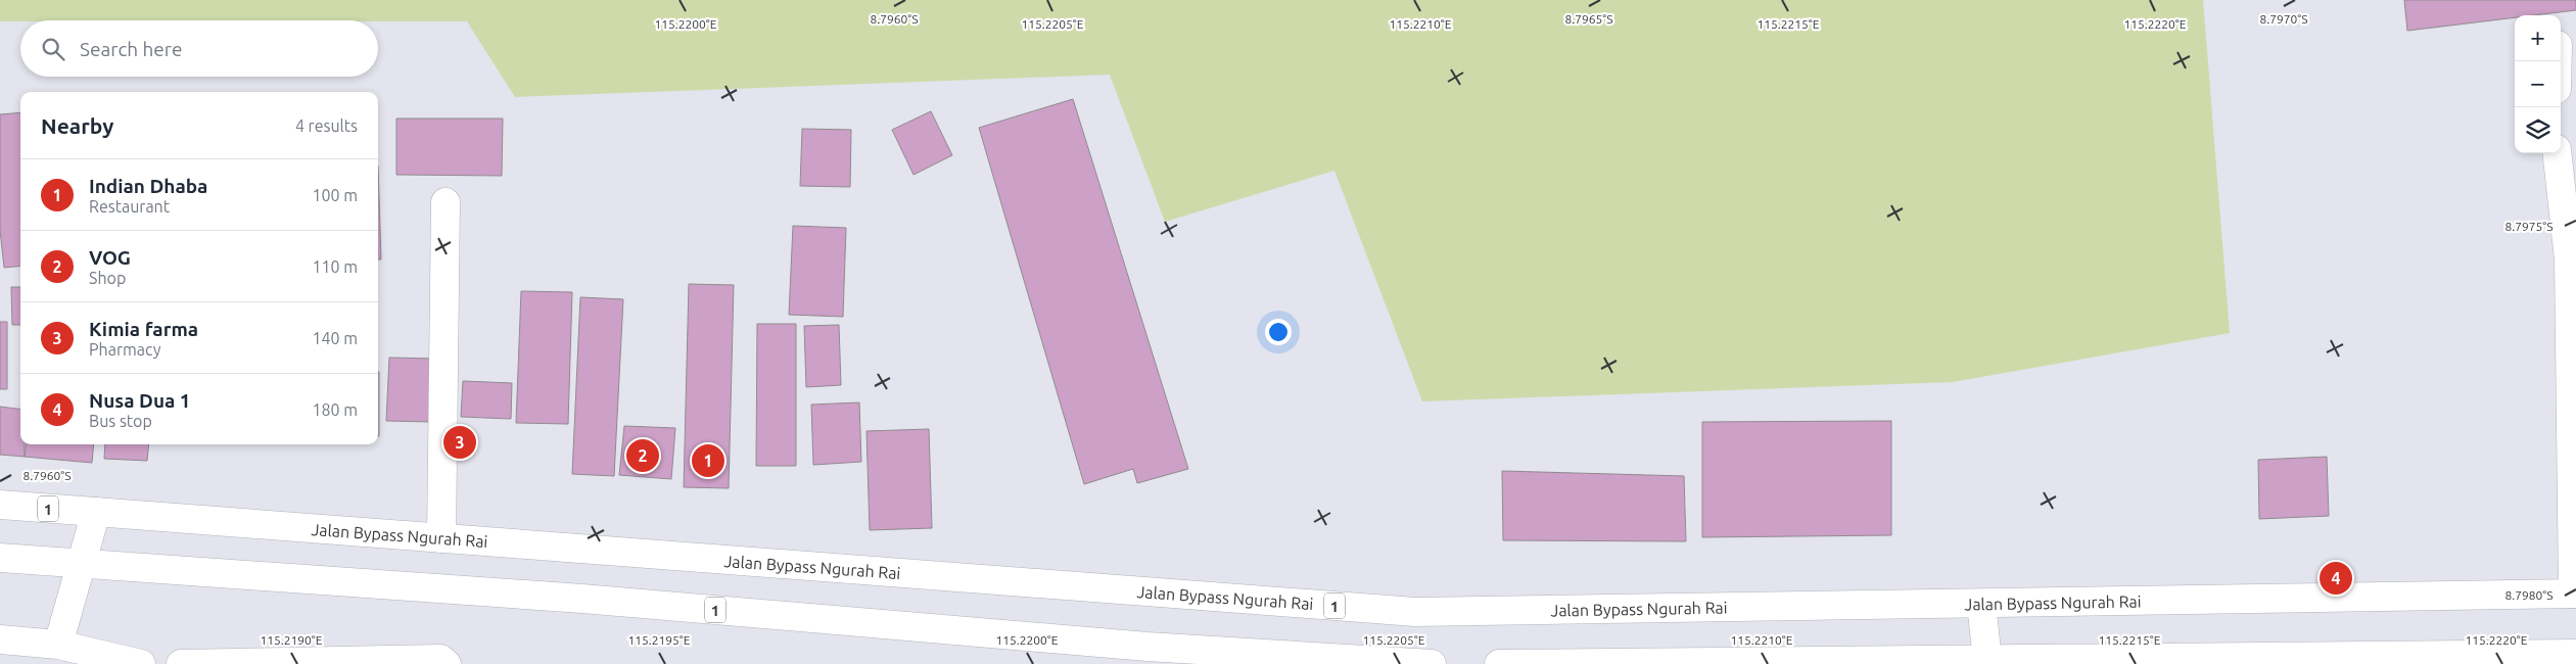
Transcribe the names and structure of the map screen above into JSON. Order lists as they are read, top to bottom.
{
  "streets": {
    "main road": ["1", "Jalan Bypass Ngurah Rai"]
  },
  "page": {
    "map_buttons": ["+", "−"],
    "search": "Search here",
    "heading": ["Nearby", "4 results"],
    "list": [
      {
        "mark": "1",
        "name": "Indian Dhaba",
        "note": "Restaurant",
        "value": "100 m"
      },
      {
        "mark": "2",
        "name": "VOG",
        "note": "Shop",
        "value": "110 m"
      },
      {
        "mark": "3",
        "name": "Kimia farma",
        "note": "Pharmacy",
        "value": "140 m"
      },
      {
        "mark": "4",
        "name": "Nusa Dua 1",
        "note": "Bus stop",
        "value": "180 m"
      }
    ],
    "pins": [
      "3",
      "2",
      "1",
      "4"
    ]
  },
  "coordinates": [
    "8.7960°S",
    "8.7965°S",
    "8.7970°S",
    "115.2200°E",
    "115.2205°E",
    "115.2210°E",
    "115.2215°E",
    "115.2220°E",
    "8.7975°S",
    "8.7980°S",
    "115.2190°E",
    "115.2195°E"
  ]
}
